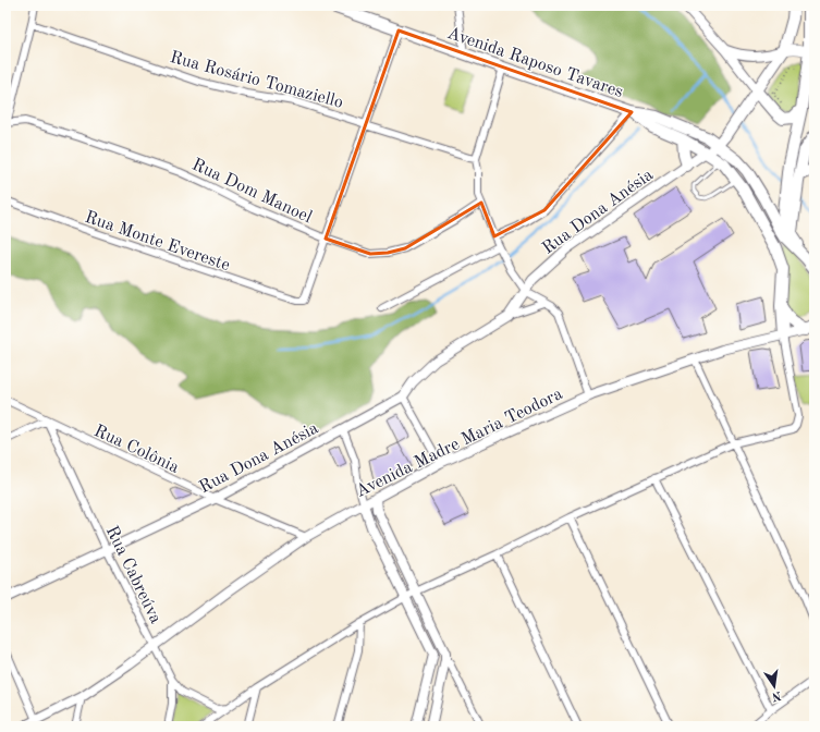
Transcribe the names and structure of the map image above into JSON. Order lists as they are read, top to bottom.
{
  "streets": {
    "main road": ["Avenida Raposo Tavares", "Rua Dona Anésia"],
    "street": [
      "Rua Rosário Tomaziello",
      "Rua Dom Manoel",
      "Rua Monte Evereste",
      "Avenida Madre Maria Teodora",
      "Rua Colônia",
      "Rua Cabreúva"
    ]
  },
  "crossings": [
    ["Avenida Raposo Tavares", "Rua Dona Anésia"],
    ["Avenida Raposo Tavares", "Avenida Madre Maria Teodora"],
    ["Rua Dom Manoel", "Rua Monte Evereste"],
    ["Rua Dona Anésia", "Rua Colônia"],
    ["Rua Dona Anésia", "Rua Cabreúva"],
    ["Avenida Madre Maria Teodora", "Rua Colônia"],
    ["Avenida Madre Maria Teodora", "Rua Cabreúva"],
    ["Rua Colônia", "Rua Cabreúva"]
  ],
  "north": "bottom"
}
